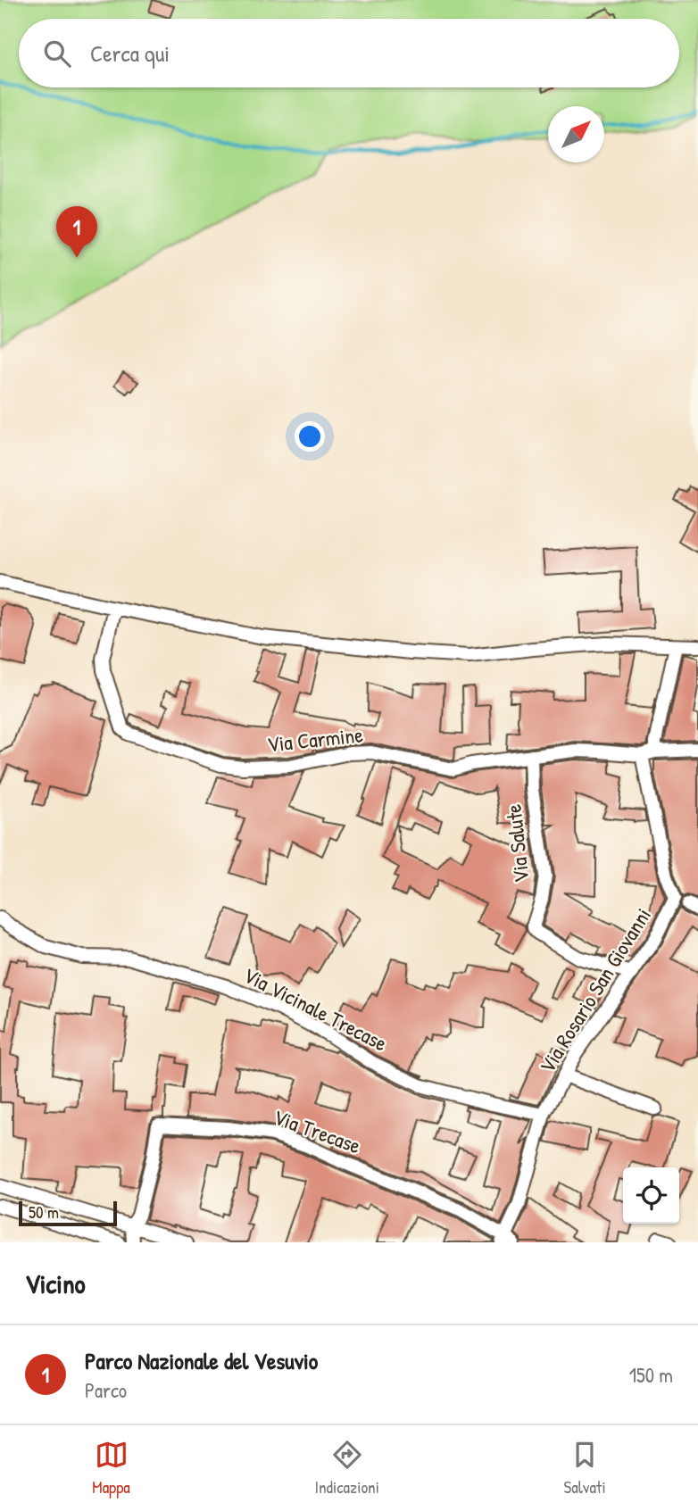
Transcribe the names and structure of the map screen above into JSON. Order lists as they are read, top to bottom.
{
  "streets": {
    "street": [
      "Via Carmine",
      "Via Salute",
      "Via Rosario San Giovanni",
      "Via Vicinale Trecase",
      "Via Trecase"
    ]
  },
  "crossings": [
    ["Via Carmine", "Via Salute"],
    ["Via Carmine", "Via Rosario San Giovanni"],
    ["Via Salute", "Via Rosario San Giovanni"],
    ["Via Rosario San Giovanni", "Via Vicinale Trecase"],
    ["Via Rosario San Giovanni", "Via Trecase"]
  ],
  "scale_bar": "50 m",
  "north": "top right",
  "page": {
    "search": "Cerca qui",
    "pins": "1",
    "scale": "50 m",
    "heading": "Vicino",
    "list": [
      {
        "mark": "1",
        "name": "Parco Nazionale del Vesuvio",
        "note": "Parco",
        "value": "150 m"
      }
    ],
    "nav": ["Mappa", "Indicazioni", "Salvati"]
  }
}
